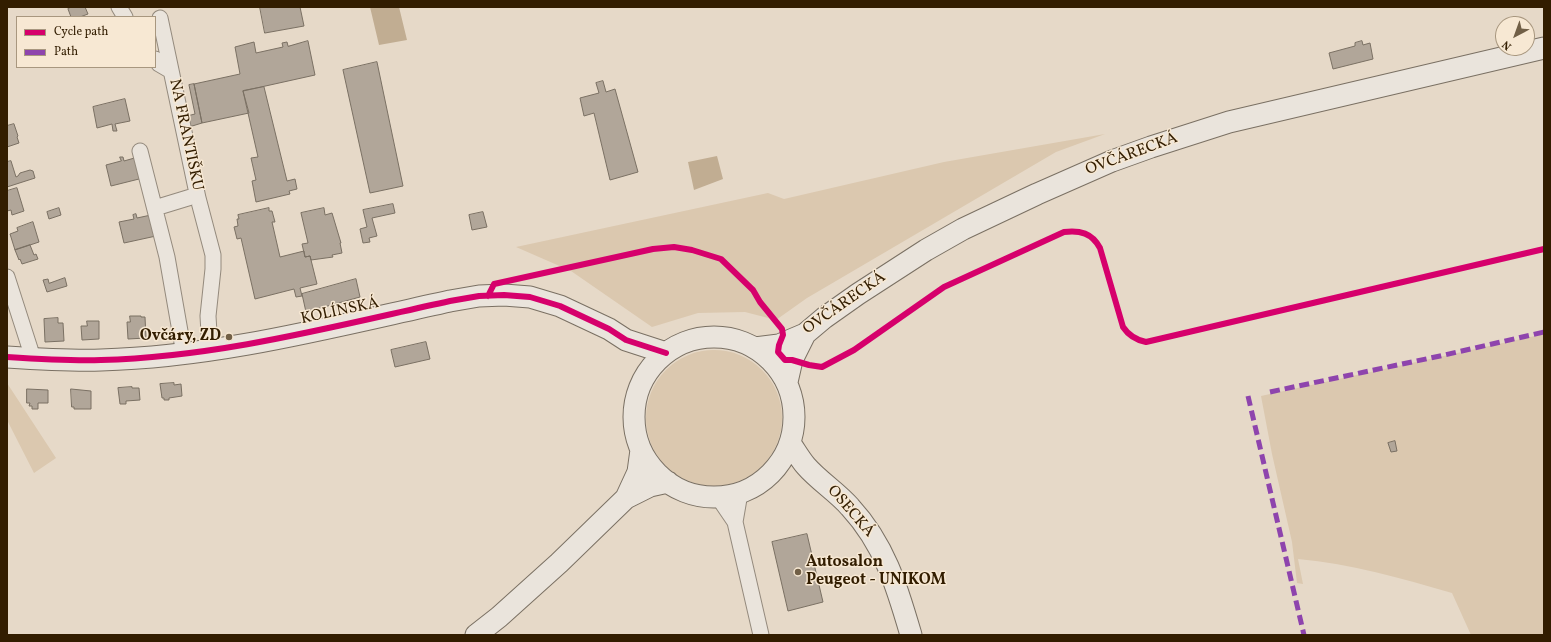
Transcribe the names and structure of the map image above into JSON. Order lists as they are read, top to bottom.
{
  "streets": {
    "main road": ["OVČÁRECKÁ", "KOLÍNSKÁ", "OSECKÁ"],
    "street": ["NA FRANTIŠKU"]
  },
  "crossings": [
    ["NA FRANTIŠKU", "KOLÍNSKÁ"]
  ],
  "places": ["Ovčáry, ZD", "Autosalon Peugeot - UNIKOM"],
  "legend": ["Cycle path", "Path"],
  "north": "bottom left"
}
